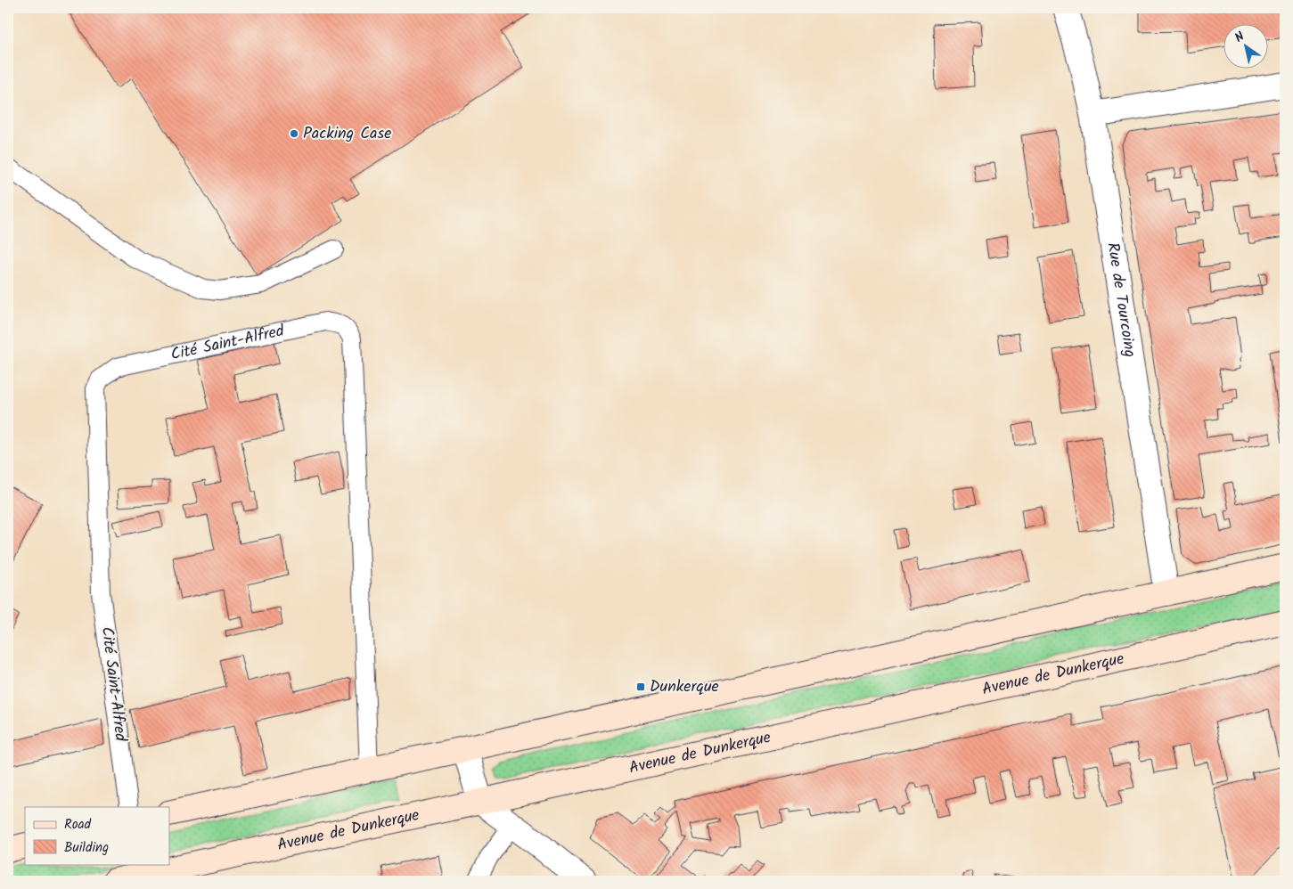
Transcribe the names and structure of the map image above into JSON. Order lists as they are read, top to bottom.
{
  "streets": {
    "main road": ["Avenue de Dunkerque"],
    "street": ["Rue de Tourcoing"],
    "lane": ["Cité Saint-Alfred"]
  },
  "places": {
    "other": ["Packing Case"],
    "transit": ["Dunkerque"]
  },
  "legend": ["Road", "Building"],
  "north": "top left"
}
